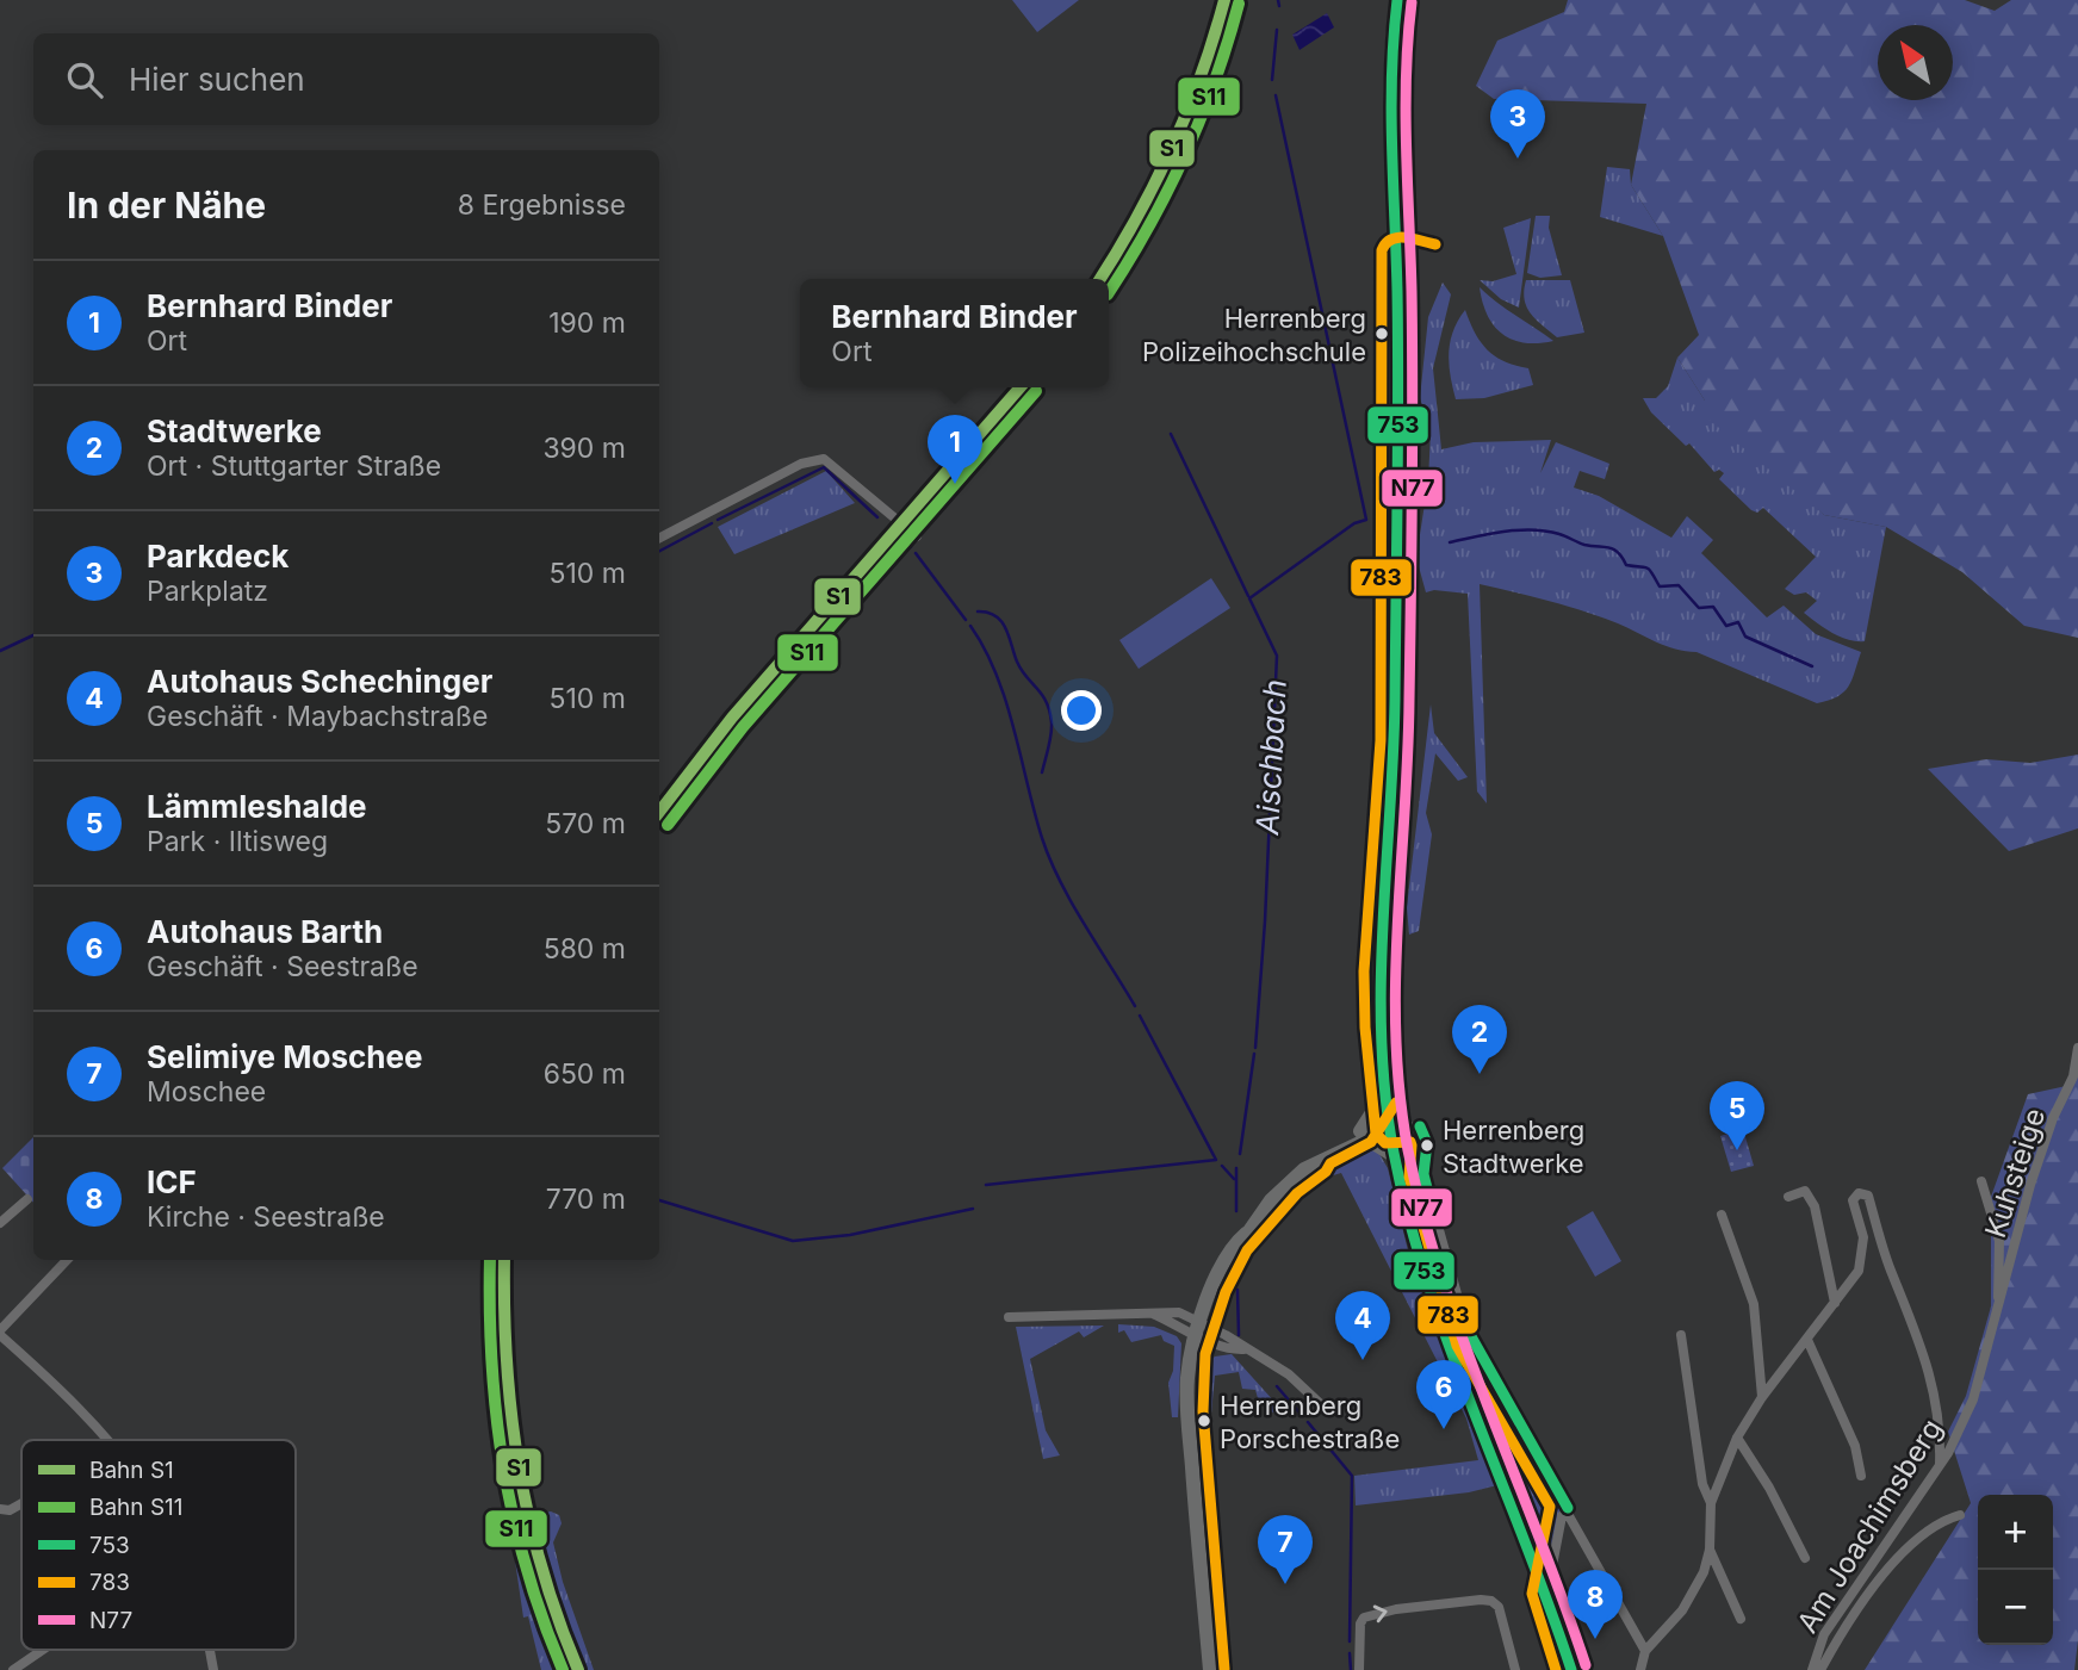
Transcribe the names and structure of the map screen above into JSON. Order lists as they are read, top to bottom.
{
  "streets": {
    "street": ["Kuhsteige", "Am Joachimsberg"]
  },
  "crossings": [
    ["Kuhsteige", "Am Joachimsberg"]
  ],
  "water": ["Aischbach"],
  "places": ["Herrenberg Polizeihochschule", "Herrenberg Stadtwerke", "Herrenberg Porschestraße"],
  "lines": [
    "rail line S1",
    "transit line 753",
    "transit line N77",
    "rail line S11",
    "transit line 783"
  ],
  "legend": [
    "Bahn S1",
    "Bahn S11",
    "753",
    "783",
    "N77"
  ],
  "north": "top left",
  "page": {
    "search": "Hier suchen",
    "pins": [
      "3",
      "1",
      "2",
      "5",
      "4",
      "6",
      "7",
      "8"
    ],
    "heading": ["In der Nähe", "8 Ergebnisse"],
    "list": [
      {
        "mark": "1",
        "name": "Bernhard Binder",
        "note": "Ort",
        "value": "190 m"
      },
      {
        "mark": "2",
        "name": "Stadtwerke",
        "note": "Ort · Stuttgarter Straße",
        "value": "390 m"
      },
      {
        "mark": "3",
        "name": "Parkdeck",
        "note": "Parkplatz",
        "value": "510 m"
      },
      {
        "mark": "4",
        "name": "Autohaus Schechinger",
        "note": "Geschäft · Maybachstraße",
        "value": "510 m"
      },
      {
        "mark": "5",
        "name": "Lämmleshalde",
        "note": "Park · Iltisweg",
        "value": "570 m"
      },
      {
        "mark": "6",
        "name": "Autohaus Barth",
        "note": "Geschäft · Seestraße",
        "value": "580 m"
      },
      {
        "mark": "7",
        "name": "Selimiye Moschee",
        "note": "Moschee",
        "value": "650 m"
      },
      {
        "mark": "8",
        "name": "ICF",
        "note": "Kirche · Seestraße",
        "value": "770 m"
      }
    ],
    "popup": ["Bernhard Binder", "Ort"],
    "map_buttons": ["+", "−"]
  }
}
